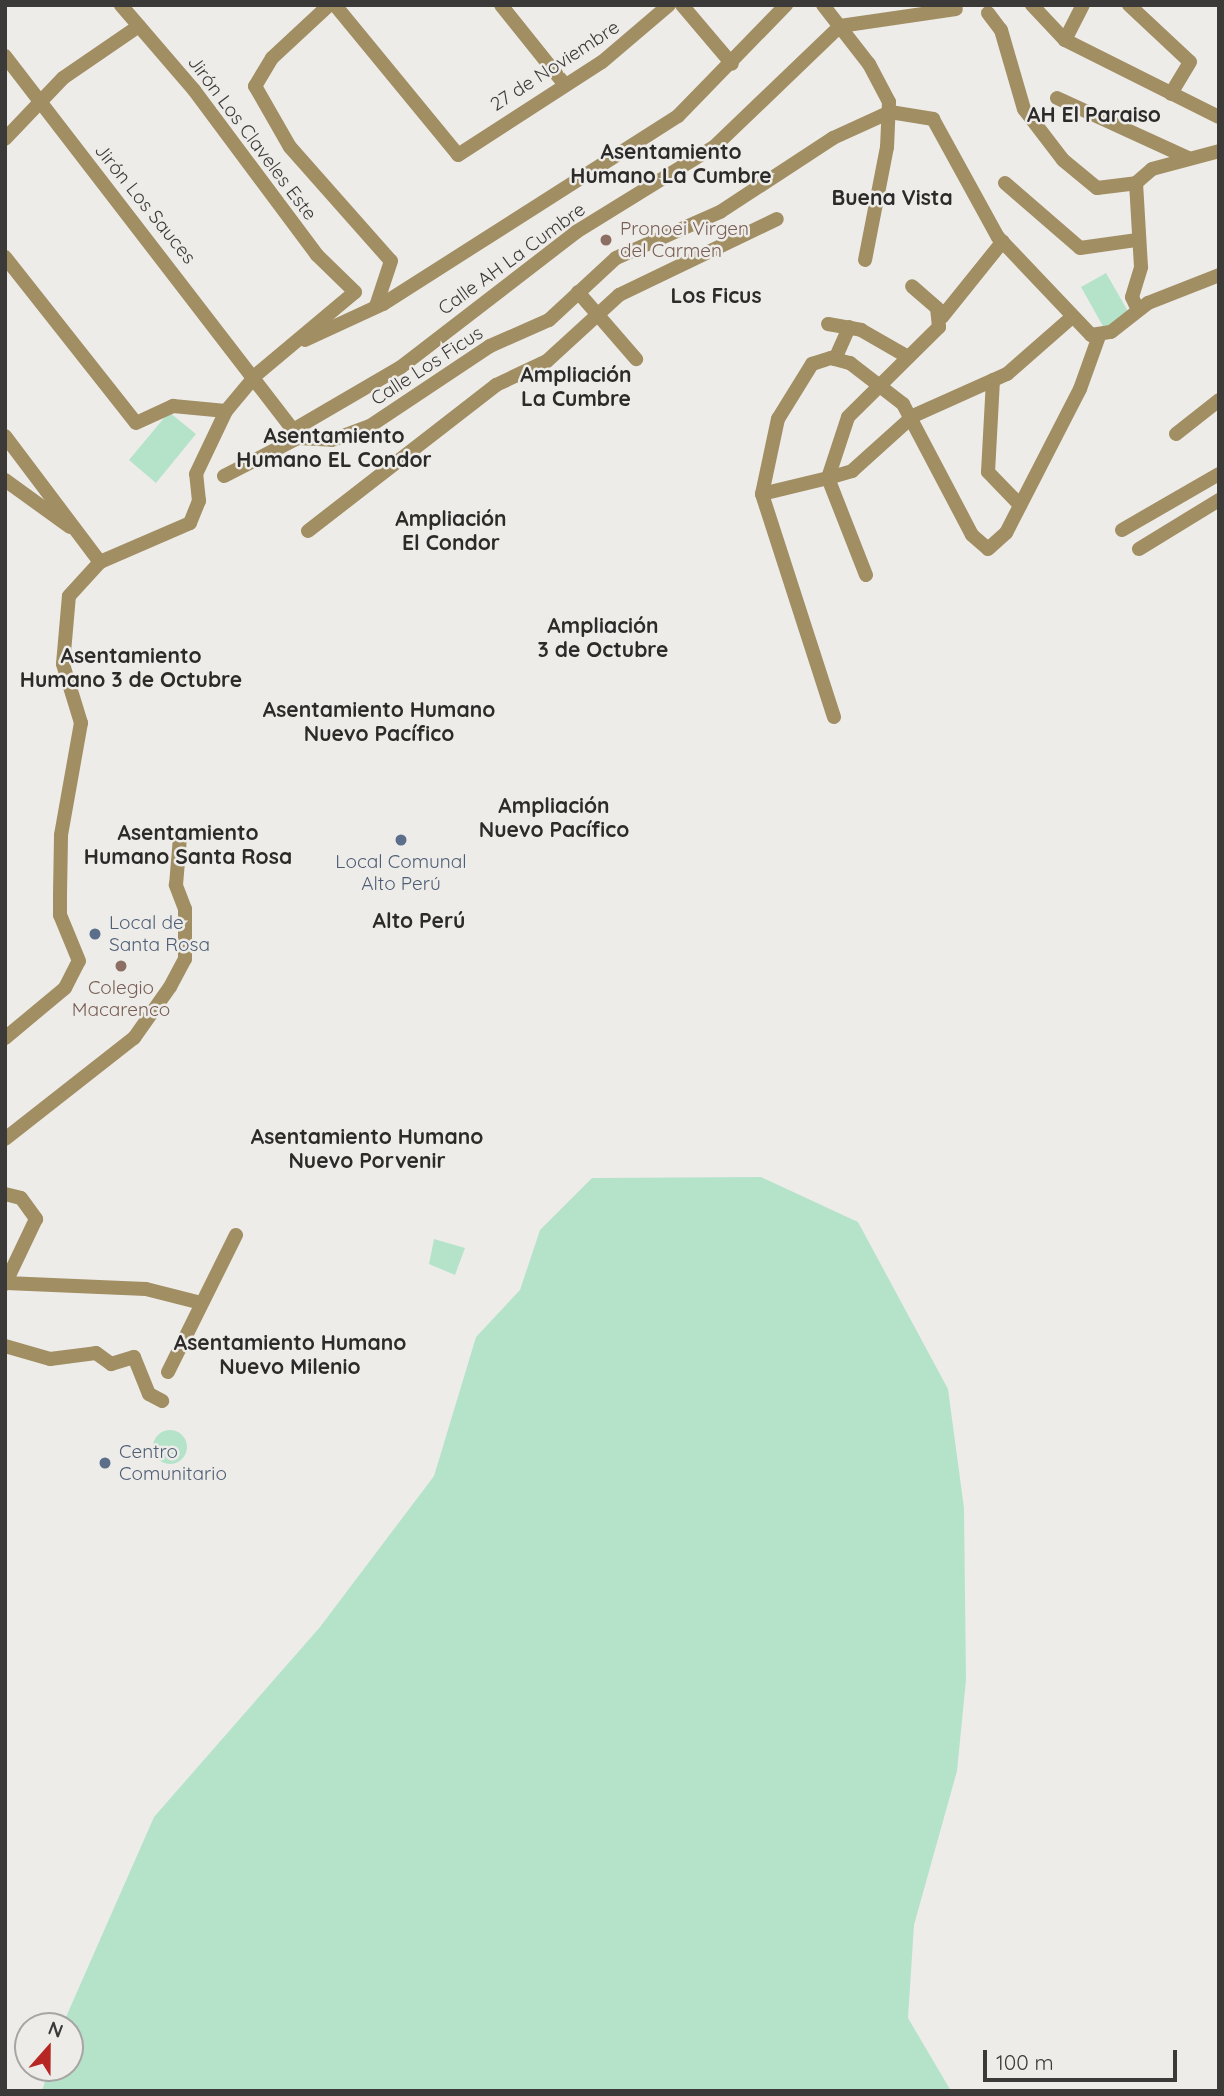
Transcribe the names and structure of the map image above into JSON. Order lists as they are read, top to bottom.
{
  "streets": {
    "street": [
      "27 de Noviembre",
      "Jirón Los Claveles Este",
      "Jirón Los Sauces",
      "Calle AH La Cumbre",
      "Calle Los Ficus"
    ]
  },
  "crossings": [
    ["Jirón Los Sauces", "Calle AH La Cumbre"],
    ["Jirón Los Sauces", "Calle Los Ficus"],
    ["Calle AH La Cumbre", "Calle Los Ficus"]
  ],
  "districts": [
    "AH El Paraiso",
    "Asentamiento Humano La Cumbre",
    "Buena Vista",
    "Los Ficus",
    "Ampliación La Cumbre",
    "Asentamiento Humano EL Condor",
    "Ampliación El Condor",
    "Ampliación 3 de Octubre",
    "Asentamiento Humano 3 de Octubre",
    "Asentamiento Humano Nuevo Pacífico",
    "Ampliación Nuevo Pacífico",
    "Asentamiento Humano Santa Rosa",
    "Alto Perú",
    "Asentamiento Humano Nuevo Porvenir",
    "Asentamiento Humano Nuevo Milenio"
  ],
  "places": [
    "Pronoei Virgen del Carmen",
    "Local Comunal Alto Perú",
    "Local de Santa Rosa",
    "Colegio Macarenco",
    "Centro Comunitario"
  ],
  "scale_bar": "100 m",
  "north": "top"
}
